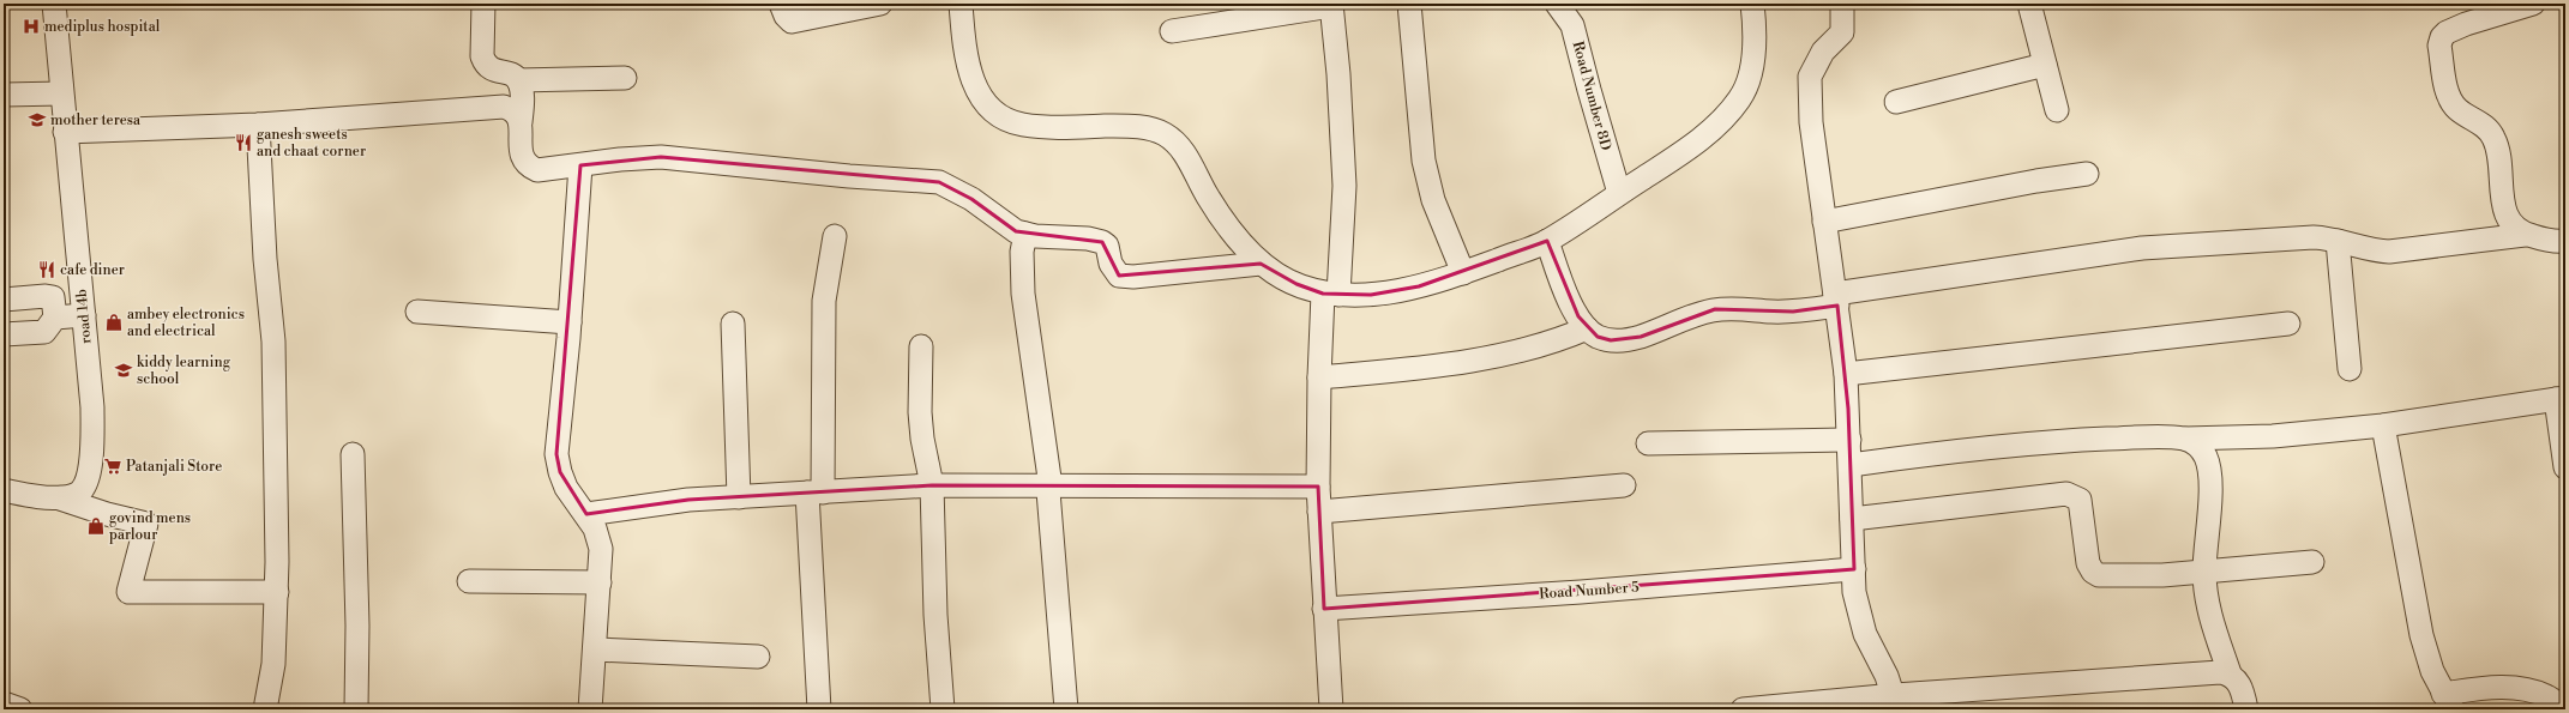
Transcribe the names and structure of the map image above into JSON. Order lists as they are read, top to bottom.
{
  "streets": {
    "street": ["Road Number 8D", "road 14b", "Road Number 5"]
  },
  "places": {
    "hospital": ["mediplus hospital"],
    "school or university": ["mother teresa", "kiddy learning school"],
    "restaurant": ["ganesh sweets and chaat corner", "cafe diner"],
    "shop": ["ambey electronics and electrical", "govind mens parlour"],
    "supermarket": ["Patanjali Store"]
  }
}
